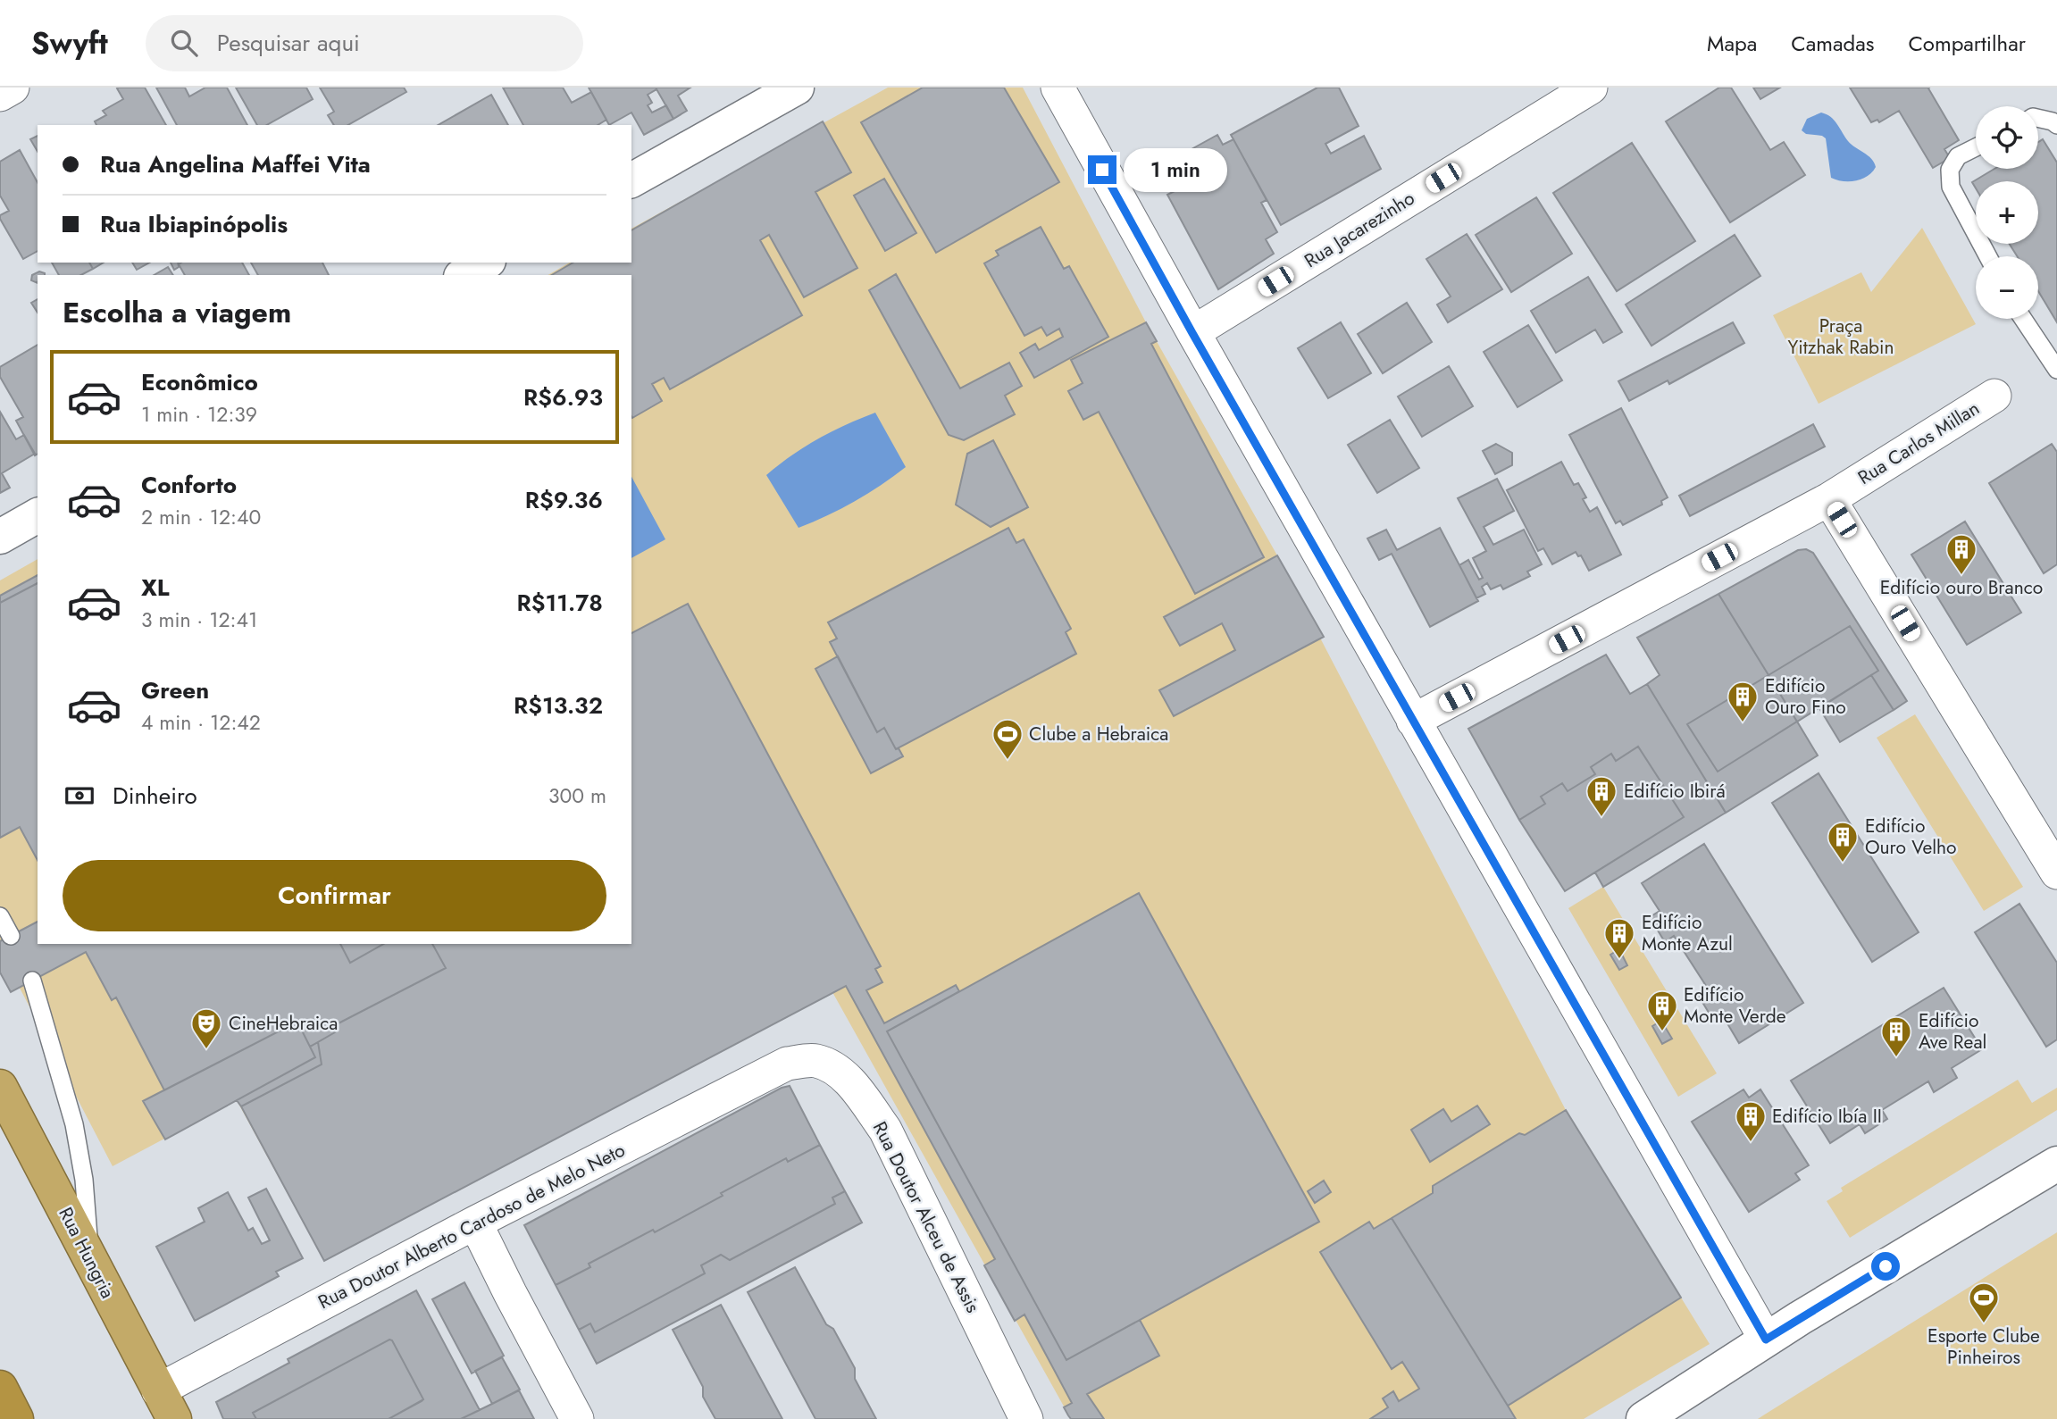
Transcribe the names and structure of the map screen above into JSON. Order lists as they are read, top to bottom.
{
  "streets": {
    "highway": ["Rua Hungria"],
    "street": [
      "Rua Jacarezinho",
      "Rua Carlos Millan",
      "Rua Doutor Alceu de Assis",
      "Rua Doutor Alberto Cardoso de Melo Neto"
    ]
  },
  "crossings": [
    ["Rua Doutor Alceu de Assis", "Rua Doutor Alberto Cardoso de Melo Neto"],
    ["Rua Doutor Alberto Cardoso de Melo Neto", "Rua Hungria"]
  ],
  "parks": ["Praça Yitzhak Rabin"],
  "places": {
    "building": [
      "Edifício ouro Branco",
      "Edifício Ouro Fino",
      "Edifício Ibirá",
      "Edifício Ouro Velho",
      "Edifício Monte Azul",
      "Edifício Monte Verde",
      "Edifício Ave Real",
      "Edifício Ibía II"
    ],
    "sports": ["Clube a Hebraica", "Esporte Clube Pinheiros"],
    "theatre": ["CineHebraica"]
  },
  "page": {
    "header": "Swyft",
    "search": "Pesquisar aqui",
    "nav": ["Mapa", "Camadas", "Compartilhar"],
    "map_buttons": ["+", "−"],
    "banner": ["Rua Angelina Maffei Vita", "Rua Ibiapinópolis"],
    "bubble": "1 min",
    "heading": "Escolha a viagem",
    "list": [
      {
        "name": "Econômico",
        "note": "1 min · 12:39",
        "value": "R$6.93"
      },
      {
        "name": "Conforto",
        "note": "2 min · 12:40",
        "value": "R$9.36"
      },
      {
        "name": "XL",
        "note": "3 min · 12:41",
        "value": "R$11.78"
      },
      {
        "name": "Green",
        "note": "4 min · 12:42",
        "value": "R$13.32"
      }
    ],
    "pay": ["Dinheiro", "300 m"],
    "buttons": "Confirmar"
  }
}
